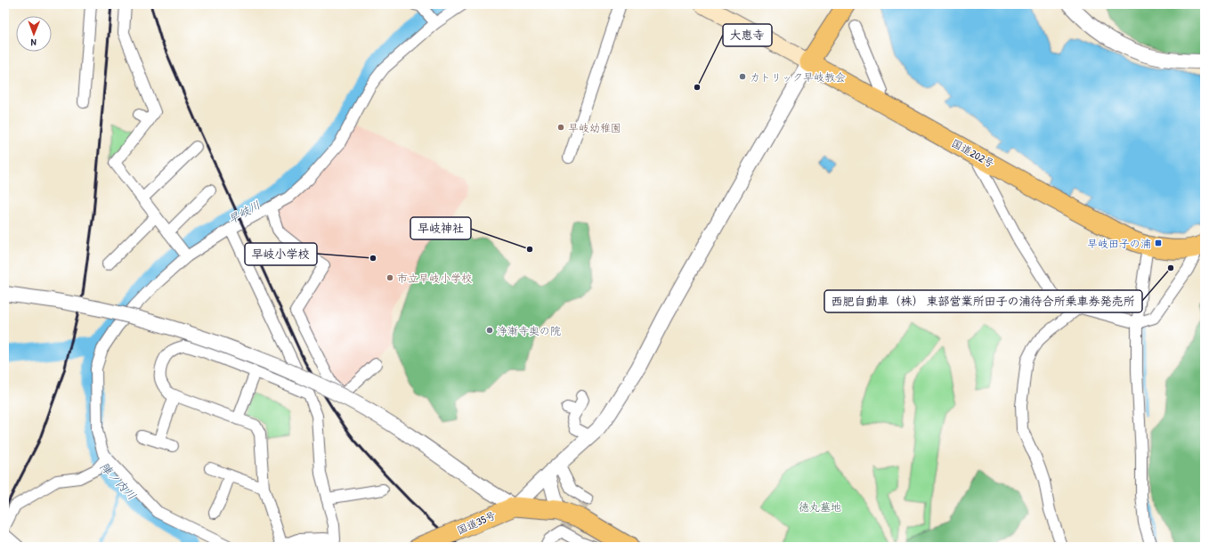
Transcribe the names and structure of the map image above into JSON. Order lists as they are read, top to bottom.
{
  "streets": {
    "highway": ["国道202号", "国道35号"]
  },
  "water": ["早岐川", "陣ノ内川"],
  "parks": ["徳丸墓地"],
  "places": {
    "other": [
      "カトリック早岐教会",
      "大恵寺",
      "早岐幼稚園",
      "早岐神社",
      "早岐小学校",
      "西肥自動車（株） 東部営業所田子の浦待合所乗車券発売所",
      "市立早岐小学校",
      "浄漸寺奥の院"
    ],
    "transit": ["早岐田子の浦"]
  },
  "north": "bottom"
}
